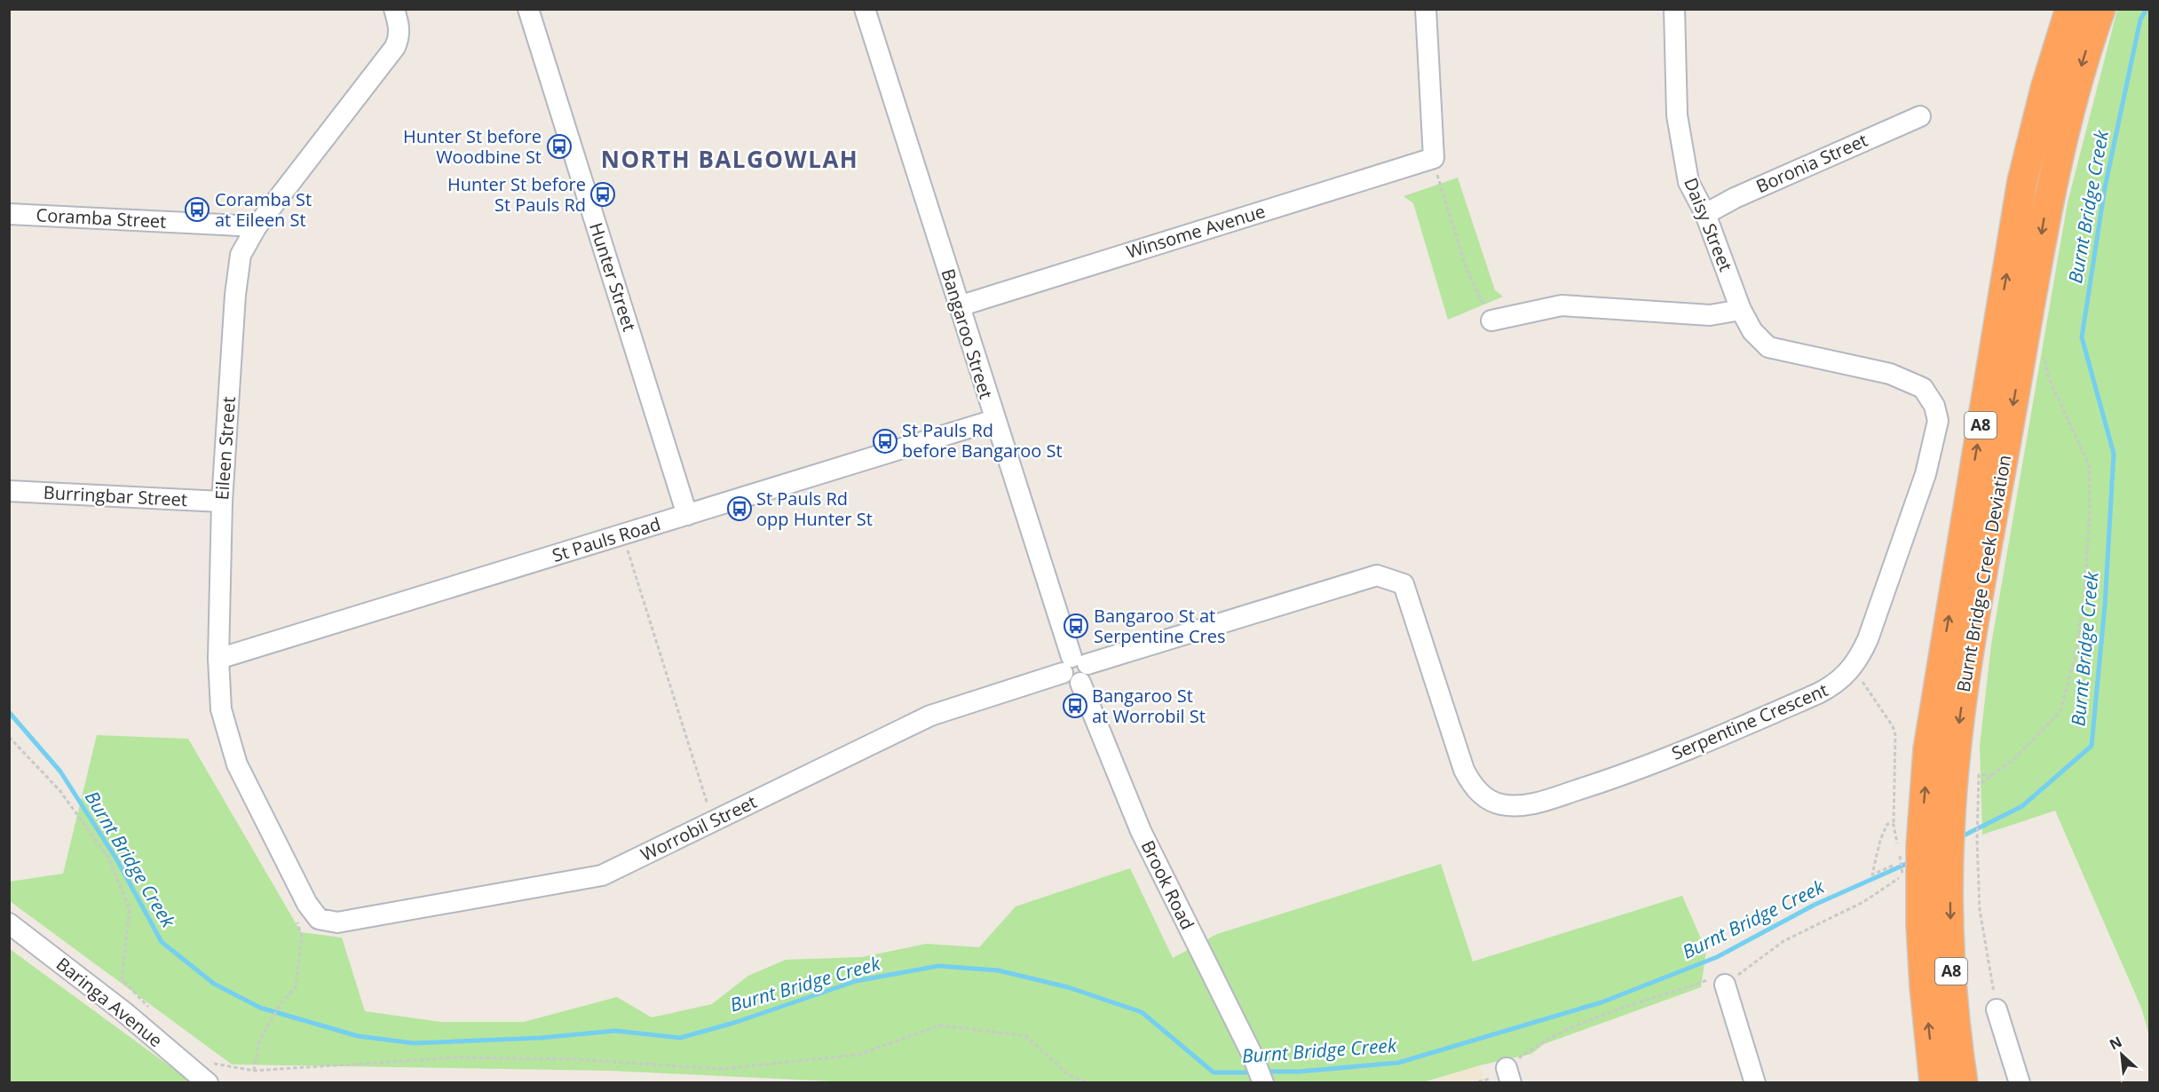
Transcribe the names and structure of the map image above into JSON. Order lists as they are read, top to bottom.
{
  "streets": {
    "highway": ["A8", "Burnt Bridge Creek Deviation"],
    "street": [
      "Boronia Street",
      "Coramba Street",
      "Daisy Street",
      "Winsome Avenue",
      "Hunter Street",
      "Bangaroo Street",
      "Eileen Street",
      "Burringbar Street",
      "St Pauls Road",
      "Serpentine Crescent",
      "Worrobil Street",
      "Brook Road",
      "Baringa Avenue"
    ]
  },
  "crossings": [
    ["Boronia Street", "Daisy Street"],
    ["Coramba Street", "Eileen Street"],
    ["Daisy Street", "Serpentine Crescent"],
    ["Winsome Avenue", "Bangaroo Street"],
    ["Hunter Street", "St Pauls Road"],
    ["Bangaroo Street", "St Pauls Road"],
    ["Bangaroo Street", "Serpentine Crescent"],
    ["Bangaroo Street", "Worrobil Street"],
    ["Bangaroo Street", "Brook Road"],
    ["Eileen Street", "Burringbar Street"],
    ["Eileen Street", "St Pauls Road"],
    ["Eileen Street", "Worrobil Street"],
    ["Serpentine Crescent", "Worrobil Street"],
    ["Serpentine Crescent", "Brook Road"],
    ["Worrobil Street", "Brook Road"]
  ],
  "districts": ["NORTH BALGOWLAH"],
  "water": ["Burnt Bridge Creek"],
  "places": {
    "bus stop": [
      "Hunter St before Woodbine St",
      "Hunter St before St Pauls Rd",
      "Coramba St at Eileen St",
      "St Pauls Rd before Bangaroo St",
      "St Pauls Rd opp Hunter St",
      "Bangaroo St at Serpentine Cres",
      "Bangaroo St at Worrobil St"
    ]
  },
  "north": "top left"
}
